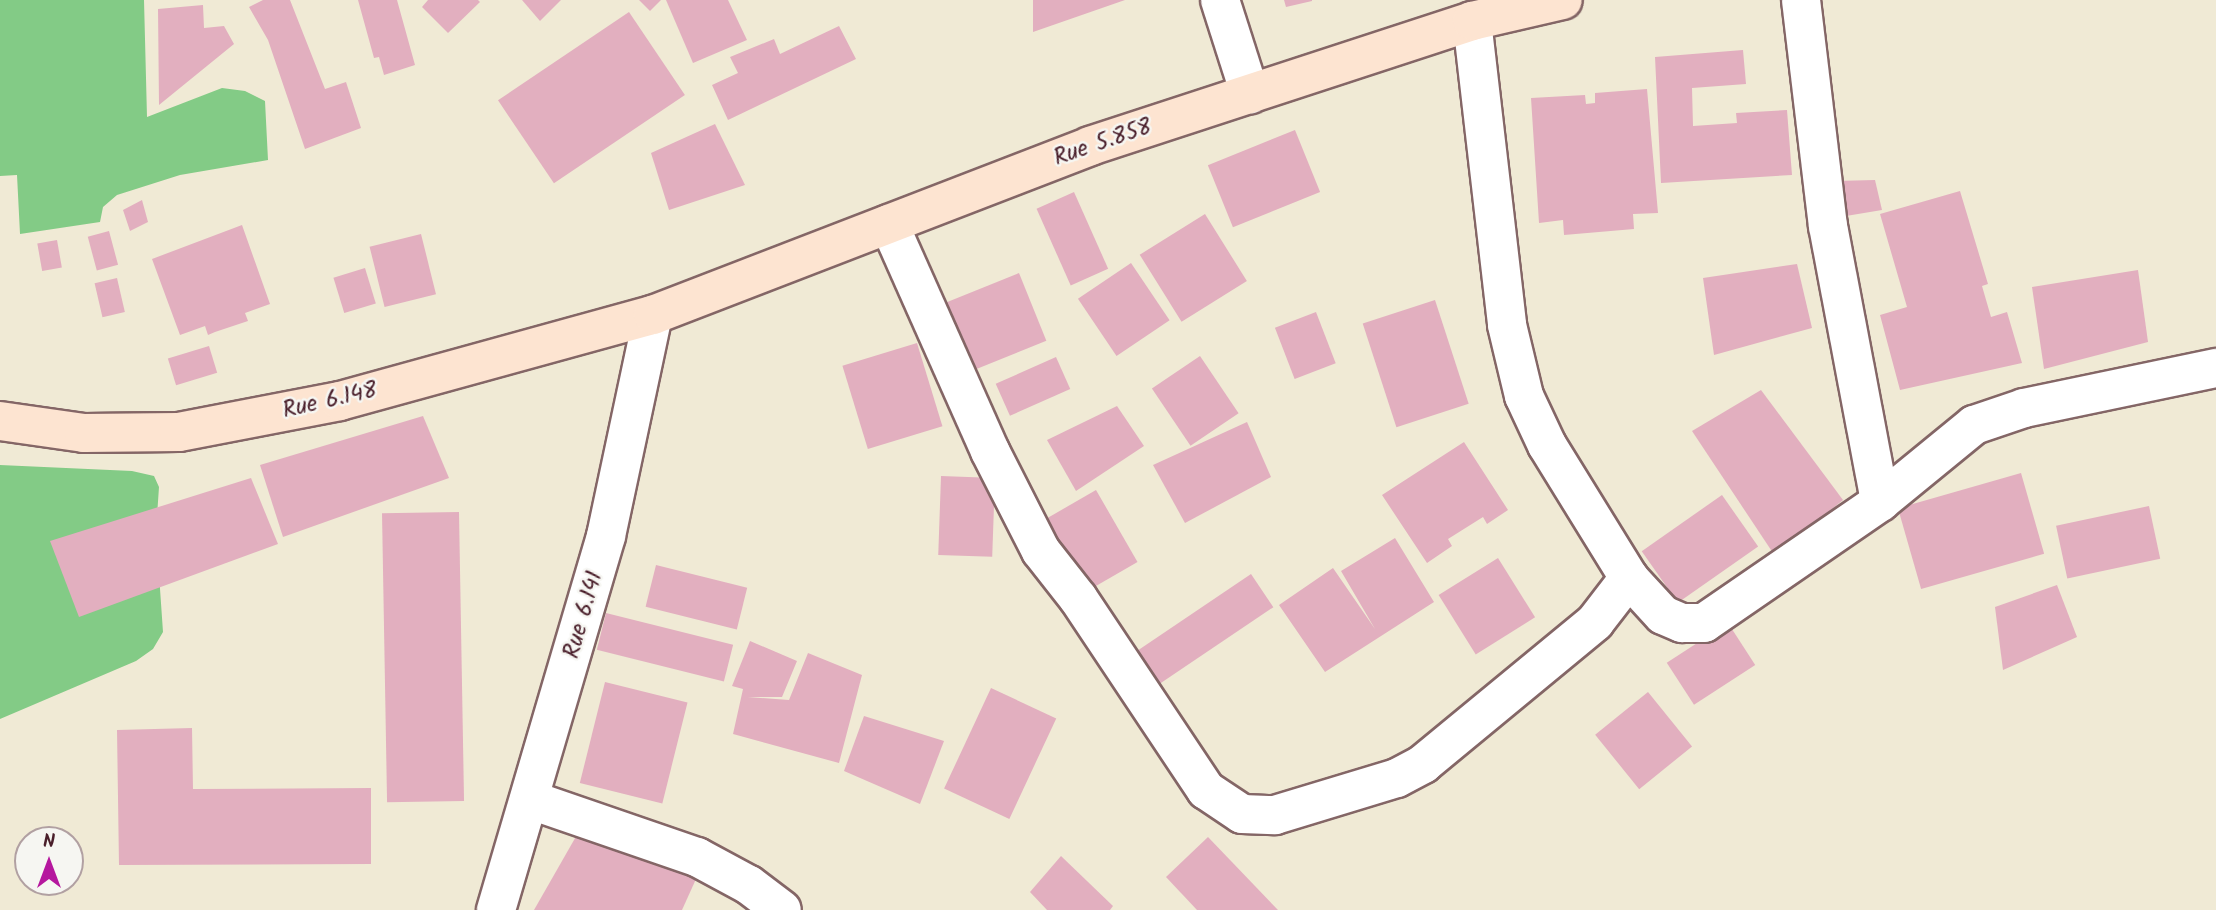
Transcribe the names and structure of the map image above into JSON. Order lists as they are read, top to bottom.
{
  "streets": {
    "street": ["Rue 5.858", "Rue 6.148", "Rue 6.141"]
  },
  "crossings": [
    ["Rue 5.858", "Rue 6.148"],
    ["Rue 5.858", "Rue 6.141"],
    ["Rue 6.148", "Rue 6.141"]
  ],
  "north": "top"
}
